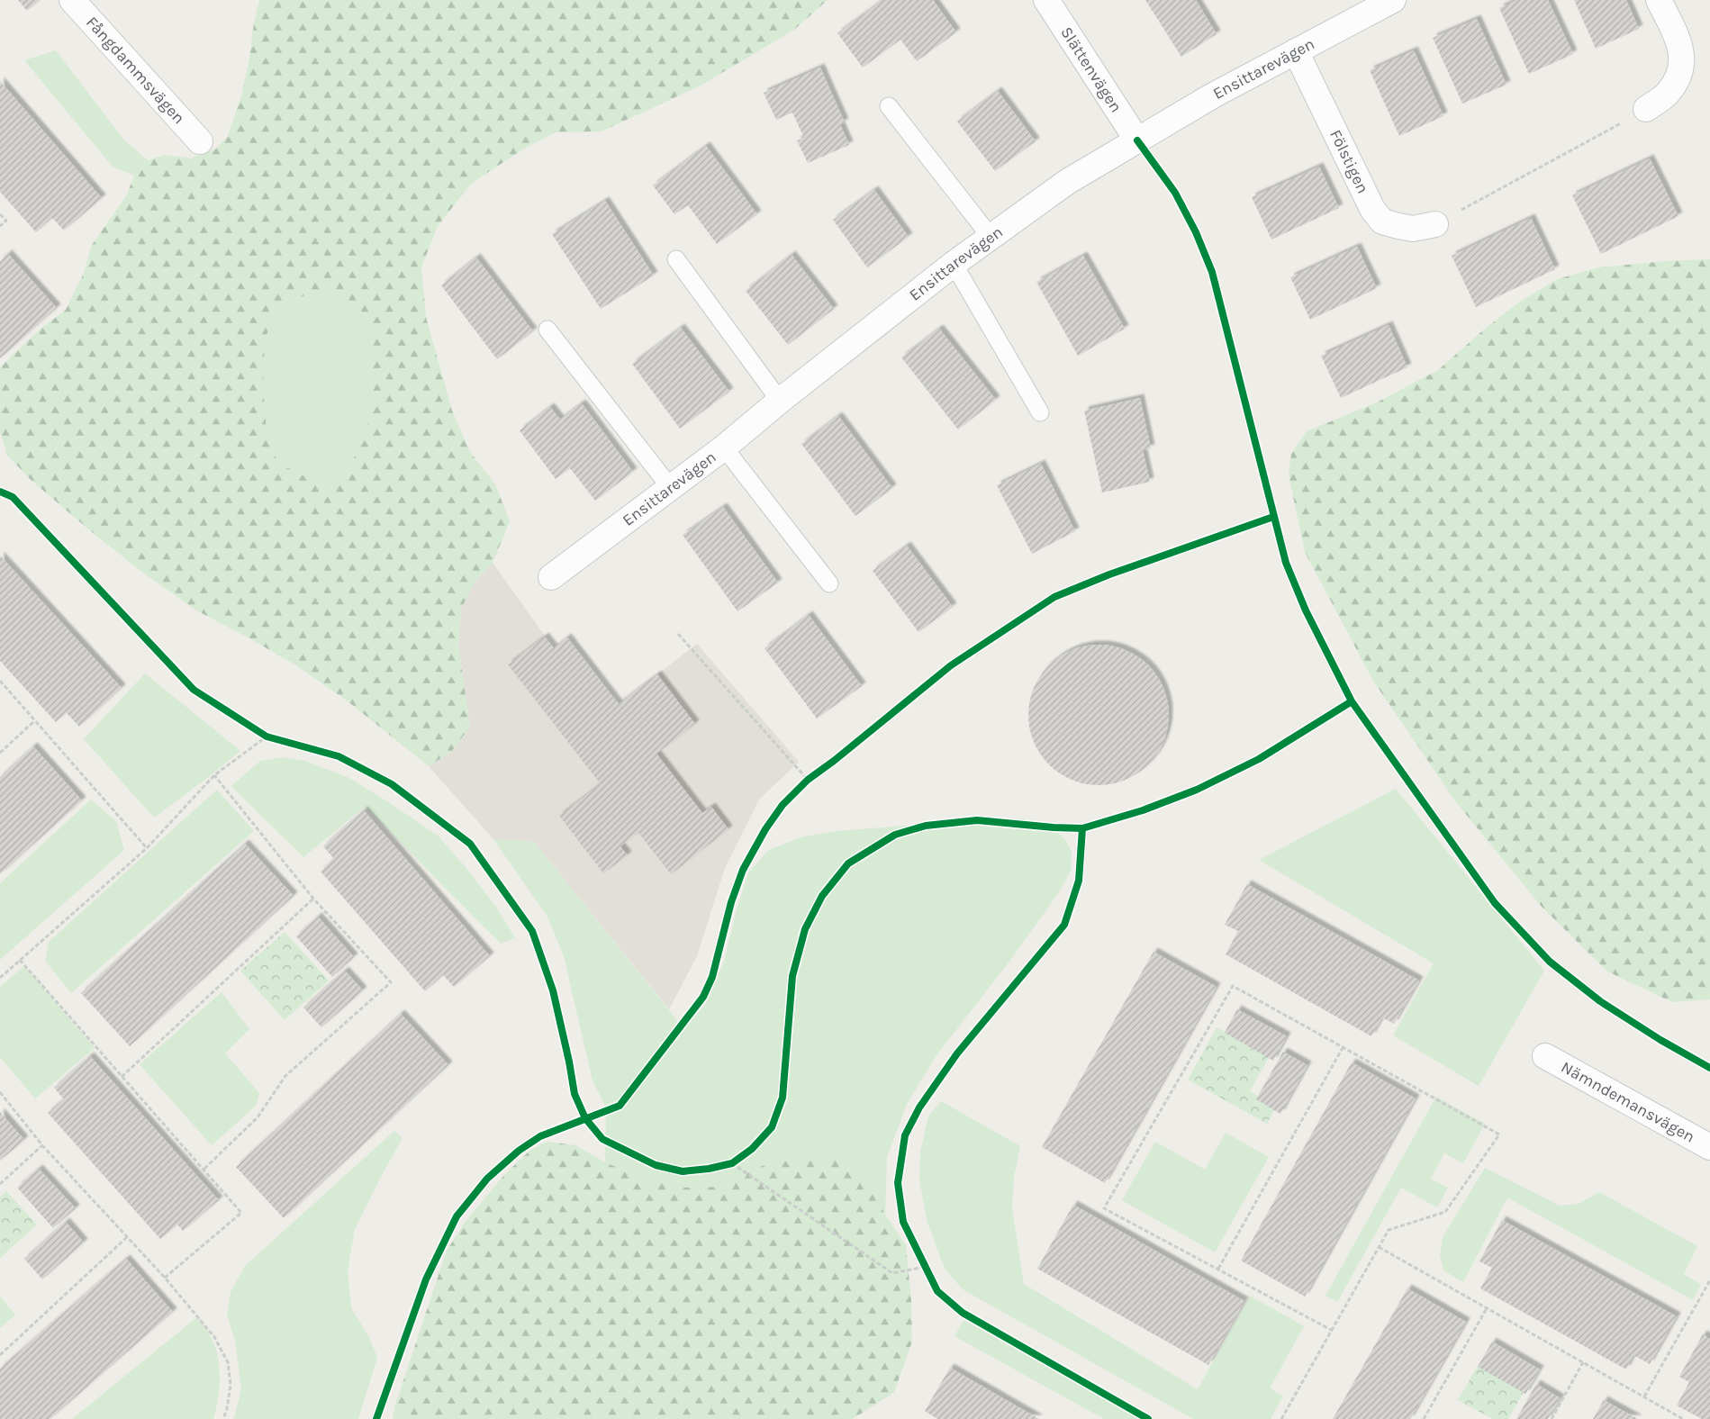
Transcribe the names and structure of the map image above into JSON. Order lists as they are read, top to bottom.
{
  "streets": {
    "street": [
      "Ensittarevägen",
      "Fångdammsvägen",
      "Slättenvägen",
      "Fölstigen",
      "Nämndemansvägen"
    ]
  },
  "crossings": [
    ["Ensittarevägen", "Slättenvägen"],
    ["Ensittarevägen", "Fölstigen"]
  ]
}
